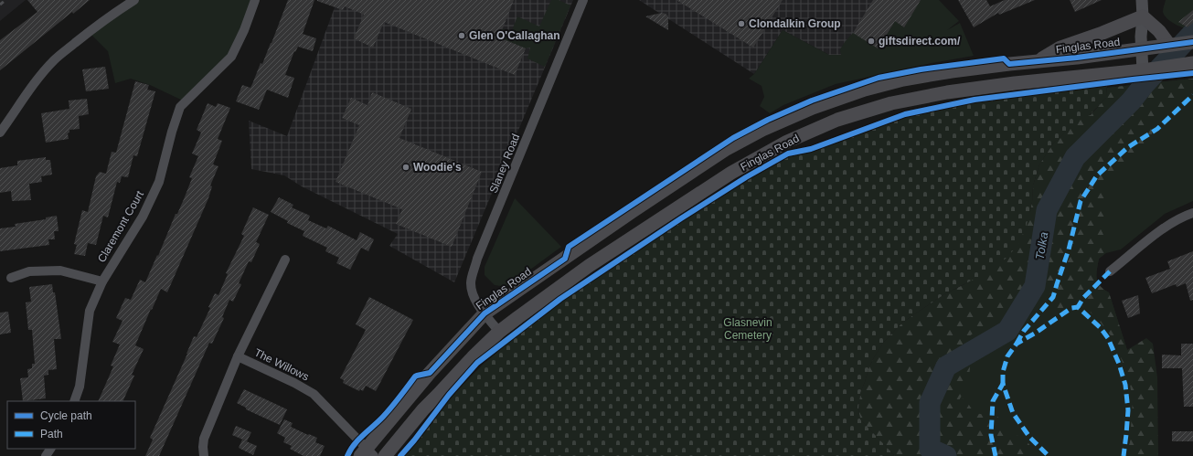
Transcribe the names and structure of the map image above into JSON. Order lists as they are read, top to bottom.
{
  "streets": {
    "main road": ["Finglas Road"],
    "street": ["Slaney Road", "Claremont Court", "The Willows"]
  },
  "crossings": [
    ["Finglas Road", "Slaney Road"],
    ["Finglas Road", "The Willows"]
  ],
  "water": ["Tolka"],
  "parks": ["Glasnevin Cemetery"],
  "places": [
    "Clondalkin Group",
    "Glen O'Callaghan",
    "giftsdirect.com/",
    "Woodie's"
  ],
  "legend": ["Cycle path", "Path"]
}
